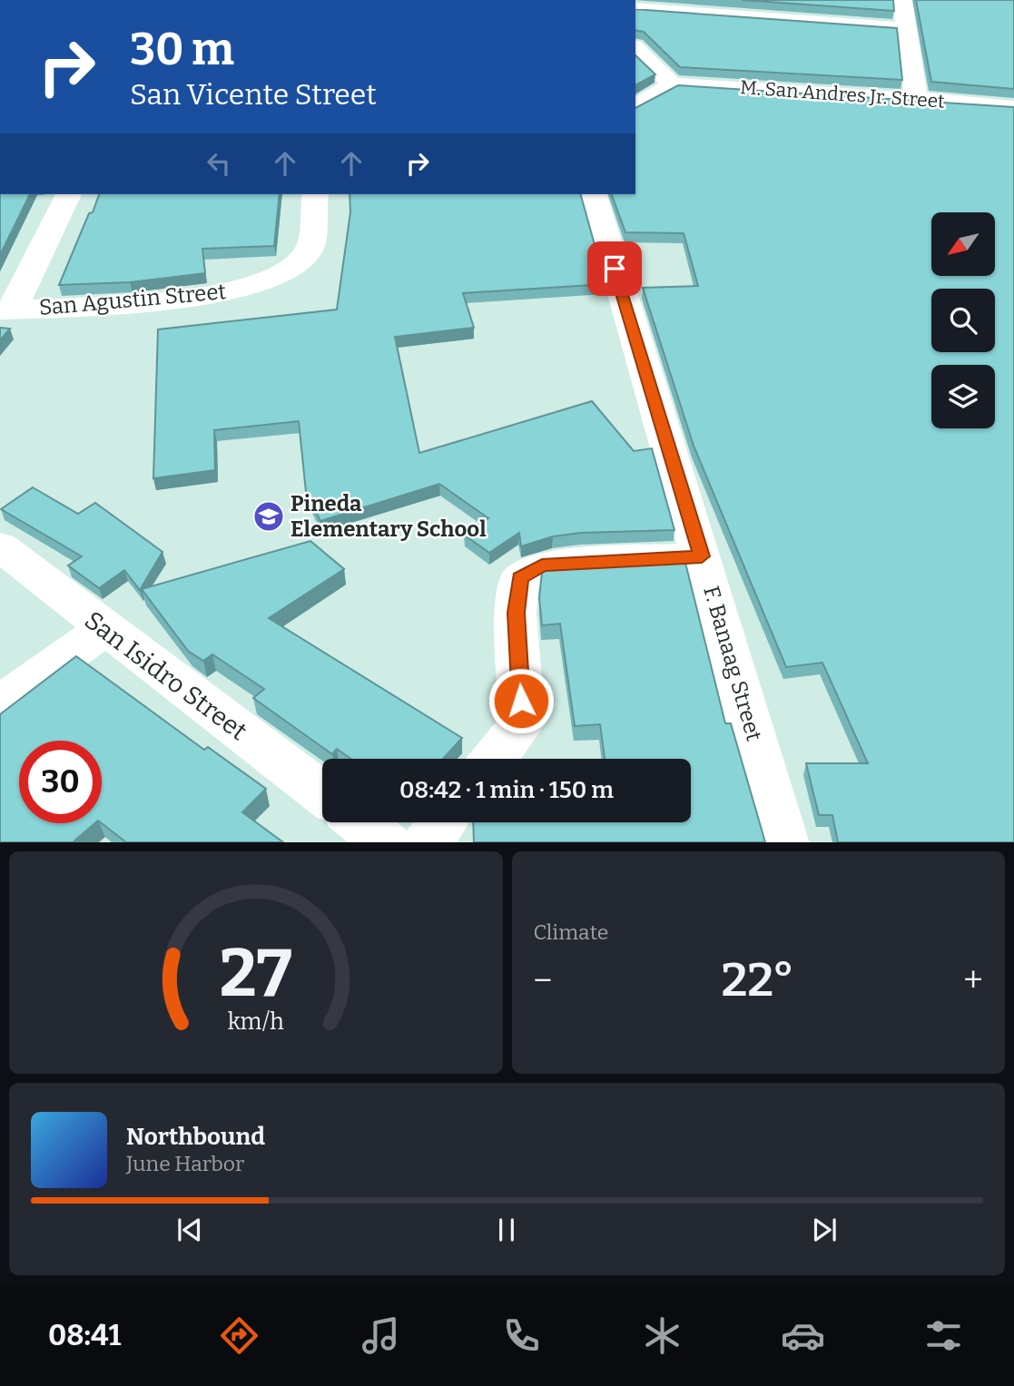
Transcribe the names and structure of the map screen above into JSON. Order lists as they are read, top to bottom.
{
  "streets": {
    "street": [
      "M. San Andres Jr. Street",
      "San Agustin Street",
      "F. Banaag Street",
      "San Isidro Street"
    ]
  },
  "places": {
    "school or university": ["Pineda Elementary School"]
  },
  "north": "bottom left",
  "page": {
    "turn": ["30 m", "San Vicente Street"],
    "limit": "30",
    "trip": "08:42 · 1 min · 150 m",
    "tile": "Climate",
    "heat": ["−", "22°", "+"],
    "song": ["Northbound", "June Harbor"],
    "tabs": "08:41",
    "gauge": ["27", "km/h"]
  }
}
